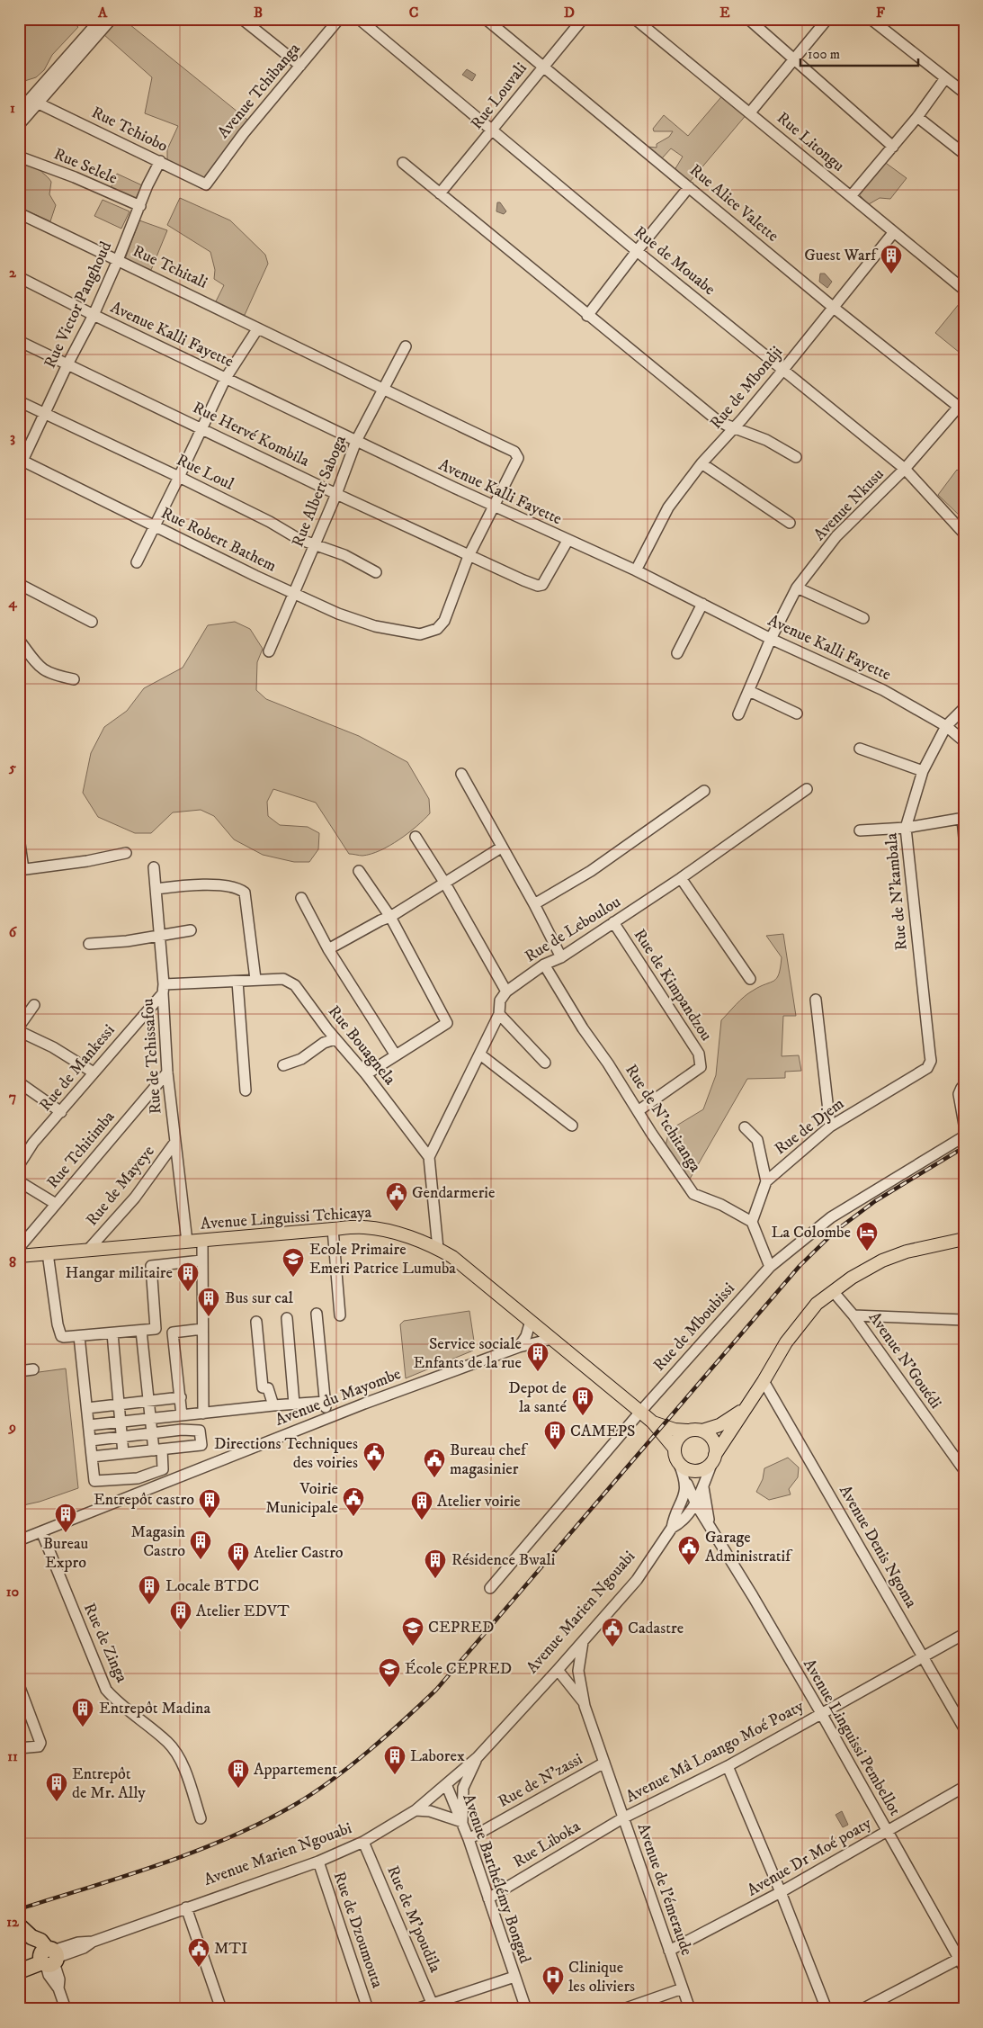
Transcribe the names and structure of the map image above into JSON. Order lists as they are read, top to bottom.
{
  "streets": {
    "highway": ["Avenue Marien Ngouabi"],
    "main road": ["Avenue Linguissi Tchicaya"],
    "street": [
      "Avenue Tchibanga",
      "Rue Louvali",
      "Rue Tchiobo",
      "Rue Litongu",
      "Rue Selele",
      "Rue Alice Valette",
      "Rue de Mouabe",
      "Rue Tchitali",
      "Rue Victor Panghoud",
      "Avenue Kalli Fayette",
      "Rue de Mbondji",
      "Rue Hervé Kombila",
      "Rue Loul",
      "Rue Albert Saboga",
      "Avenue Nkusu",
      "Rue Robert Bathem",
      "Rue de N'kambala",
      "Rue de Leboulou",
      "Rue de Kimpandzou",
      "Rue Bouagnela",
      "Rue de Tchissafou",
      "Rue de Mankessi",
      "Rue de N'tchitanga",
      "Rue de Djem",
      "Rue Tchitimba",
      "Rue de Mayeye",
      "Rue de Mboubissi",
      "Avenue N'Gouédi",
      "Avenue du Mayombe",
      "Avenue Denis Ngoma",
      "Rue de Zinga",
      "Avenue Linguissi Pembellot",
      "Avenue Mâ Loango Moé Poaty",
      "Rue de N'zassi",
      "Rue Liboka",
      "Avenue Dr Moé poaty",
      "Avenue Barthélémy Bongad",
      "Avenue de l'émeraude",
      "Rue de M'poudila",
      "Rue de Dzoumouta"
    ]
  },
  "crossings": [
    ["Avenue Tchibanga", "Rue Tchiobo"],
    ["Rue Louvali", "Rue Alice Valette"],
    ["Rue Louvali", "Rue de Mouabe"],
    ["Rue Tchiobo", "Rue Victor Panghoud"],
    ["Rue Litongu", "Rue de Mbondji"],
    ["Rue Selele", "Rue Victor Panghoud"],
    ["Rue Alice Valette", "Rue de Mbondji"],
    ["Rue Alice Valette", "Avenue Nkusu"],
    ["Rue de Mouabe", "Rue de Mbondji"],
    ["Rue de Mouabe", "Avenue Nkusu"],
    ["Rue Tchitali", "Rue Victor Panghoud"],
    ["Rue Tchitali", "Rue Albert Saboga"],
    ["Rue Tchitali", "Rue Robert Bathem"],
    ["Rue Victor Panghoud", "Avenue Kalli Fayette"],
    ["Rue Victor Panghoud", "Rue Hervé Kombila"],
    ["Rue Victor Panghoud", "Rue Loul"],
    ["Rue Victor Panghoud", "Rue Robert Bathem"],
    ["Avenue Kalli Fayette", "Rue de Mbondji"],
    ["Avenue Kalli Fayette", "Rue Hervé Kombila"],
    ["Avenue Kalli Fayette", "Rue Albert Saboga"],
    ["Avenue Kalli Fayette", "Avenue Nkusu"],
    ["Avenue Kalli Fayette", "Rue Robert Bathem"],
    ["Avenue Kalli Fayette", "Rue de N'kambala"],
    ["Rue Hervé Kombila", "Rue Albert Saboga"],
    ["Rue Hervé Kombila", "Rue Robert Bathem"],
    ["Rue Loul", "Rue Albert Saboga"],
    ["Rue Albert Saboga", "Rue Robert Bathem"],
    ["Rue de N'kambala", "Rue de Djem"],
    ["Rue de Leboulou", "Rue de Kimpandzou"],
    ["Rue de Leboulou", "Rue de N'tchitanga"],
    ["Rue de Kimpandzou", "Rue de N'tchitanga"],
    ["Rue Bouagnela", "Rue de Tchissafou"],
    ["Rue Bouagnela", "Rue de Mankessi"],
    ["Rue de Tchissafou", "Rue de Mankessi"],
    ["Rue de Tchissafou", "Rue Tchitimba"],
    ["Rue de Tchissafou", "Rue de Mayeye"],
    ["Rue de Tchissafou", "Avenue Linguissi Tchicaya"],
    ["Rue de N'tchitanga", "Rue de Djem"],
    ["Rue de Mayeye", "Avenue Linguissi Tchicaya"],
    ["Avenue Linguissi Tchicaya", "Rue de Mboubissi"],
    ["Avenue Linguissi Tchicaya", "Avenue du Mayombe"],
    ["Avenue N'Gouédi", "Avenue Marien Ngouabi"],
    ["Avenue du Mayombe", "Rue de Zinga"],
    ["Avenue Denis Ngoma", "Avenue Marien Ngouabi"],
    ["Avenue Denis Ngoma", "Avenue Mâ Loango Moé Poaty"],
    ["Avenue Marien Ngouabi", "Avenue Linguissi Pembellot"],
    ["Avenue Marien Ngouabi", "Avenue Barthélémy Bongad"],
    ["Avenue Marien Ngouabi", "Avenue de l'émeraude"],
    ["Avenue Marien Ngouabi", "Rue de M'poudila"],
    ["Avenue Marien Ngouabi", "Rue de Dzoumouta"],
    ["Avenue Linguissi Pembellot", "Avenue Mâ Loango Moé Poaty"],
    ["Avenue Linguissi Pembellot", "Avenue Dr Moé poaty"],
    ["Avenue Mâ Loango Moé Poaty", "Rue Liboka"],
    ["Avenue Mâ Loango Moé Poaty", "Avenue de l'émeraude"],
    ["Rue de N'zassi", "Avenue Barthélémy Bongad"],
    ["Rue de N'zassi", "Avenue de l'émeraude"],
    ["Rue Liboka", "Avenue Barthélémy Bongad"],
    ["Rue Liboka", "Avenue de l'émeraude"],
    ["Avenue Dr Moé poaty", "Avenue de l'émeraude"]
  ],
  "places": {
    "building": [
      "Guest Warf",
      "Hangar militaire",
      "Bus sur cal",
      "Service sociale Enfants de la rue",
      "Depot de la santé",
      "CAMEPS",
      "Entrepôt castro",
      "Atelier voirie",
      "Bureau Expro",
      "Magasin Castro",
      "Atelier Castro",
      "Résidence Bwali",
      "Locale BTDC",
      "Atelier EDVT",
      "Entrepôt Madina",
      "Laborex",
      "Appartement",
      "Entrepôt de Mr. Ally"
    ],
    "public building": [
      "Gendarmerie",
      "Directions Techniques des voiries",
      "Bureau chef magasinier",
      "Voirie Municipale",
      "Garage Administratif",
      "Cadastre",
      "MTI"
    ],
    "hotel": ["La Colombe"],
    "school or university": ["Ecole Primaire Emeri Patrice Lumuba", "CEPRED", "École CEPRED"],
    "hospital": ["Clinique les oliviers"]
  },
  "scale_bar": "100 m",
  "grid": {
    "columns": [
      "A",
      "B",
      "C",
      "D",
      "E",
      "F"
    ],
    "rows": [
      "1",
      "2",
      "3",
      "4",
      "5",
      "6",
      "7",
      "8",
      "9",
      "10",
      "11",
      "12"
    ]
  }
}
